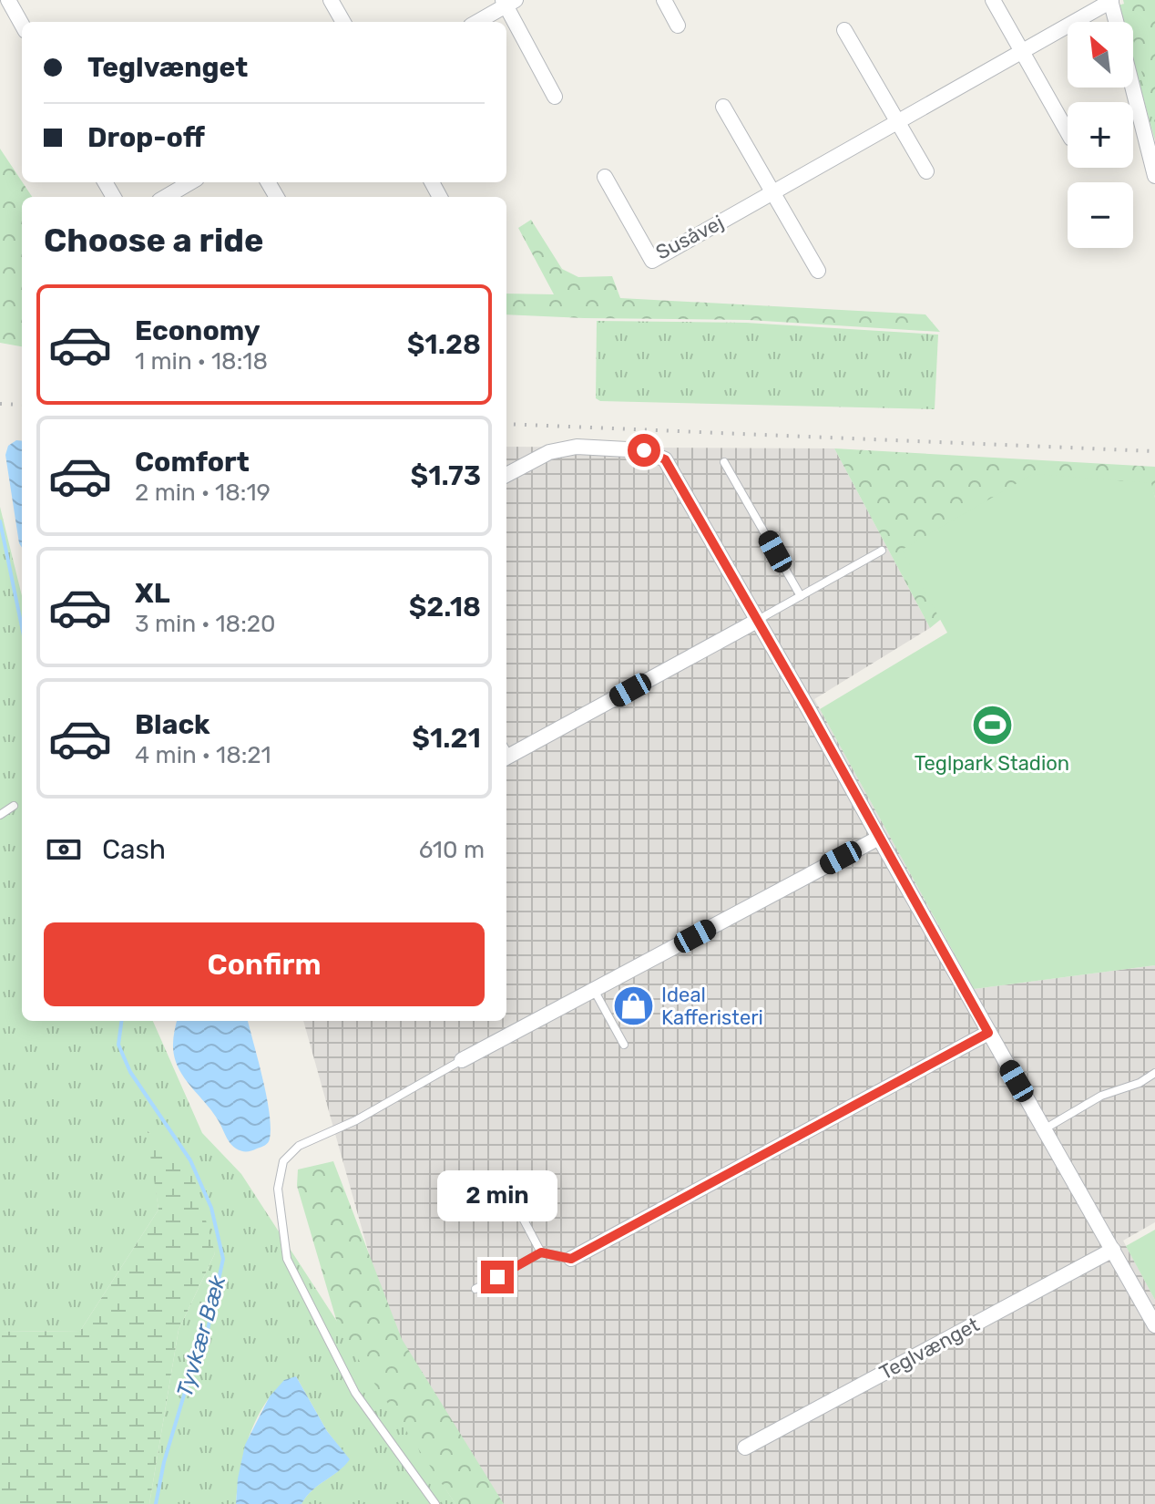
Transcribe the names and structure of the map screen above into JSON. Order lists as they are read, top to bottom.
{
  "streets": {
    "street": ["Susåvej", "Teglvænget"]
  },
  "water": ["Tyvkær Bæk"],
  "places": {
    "sports": ["Teglpark Stadion"],
    "shop": ["Ideal Kafferisteri"]
  },
  "north": "top left",
  "page": {
    "map_buttons": ["+", "−"],
    "banner": ["Teglvænget", "Drop-off"],
    "heading": "Choose a ride",
    "list": [
      {
        "name": "Economy",
        "note": "1 min · 18:18",
        "value": "$1.28"
      },
      {
        "name": "Comfort",
        "note": "2 min · 18:19",
        "value": "$1.73"
      },
      {
        "name": "XL",
        "note": "3 min · 18:20",
        "value": "$2.18"
      },
      {
        "name": "Black",
        "note": "4 min · 18:21",
        "value": "$1.21"
      }
    ],
    "pay": ["Cash", "610 m"],
    "buttons": "Confirm",
    "bubble": "2 min"
  }
}
